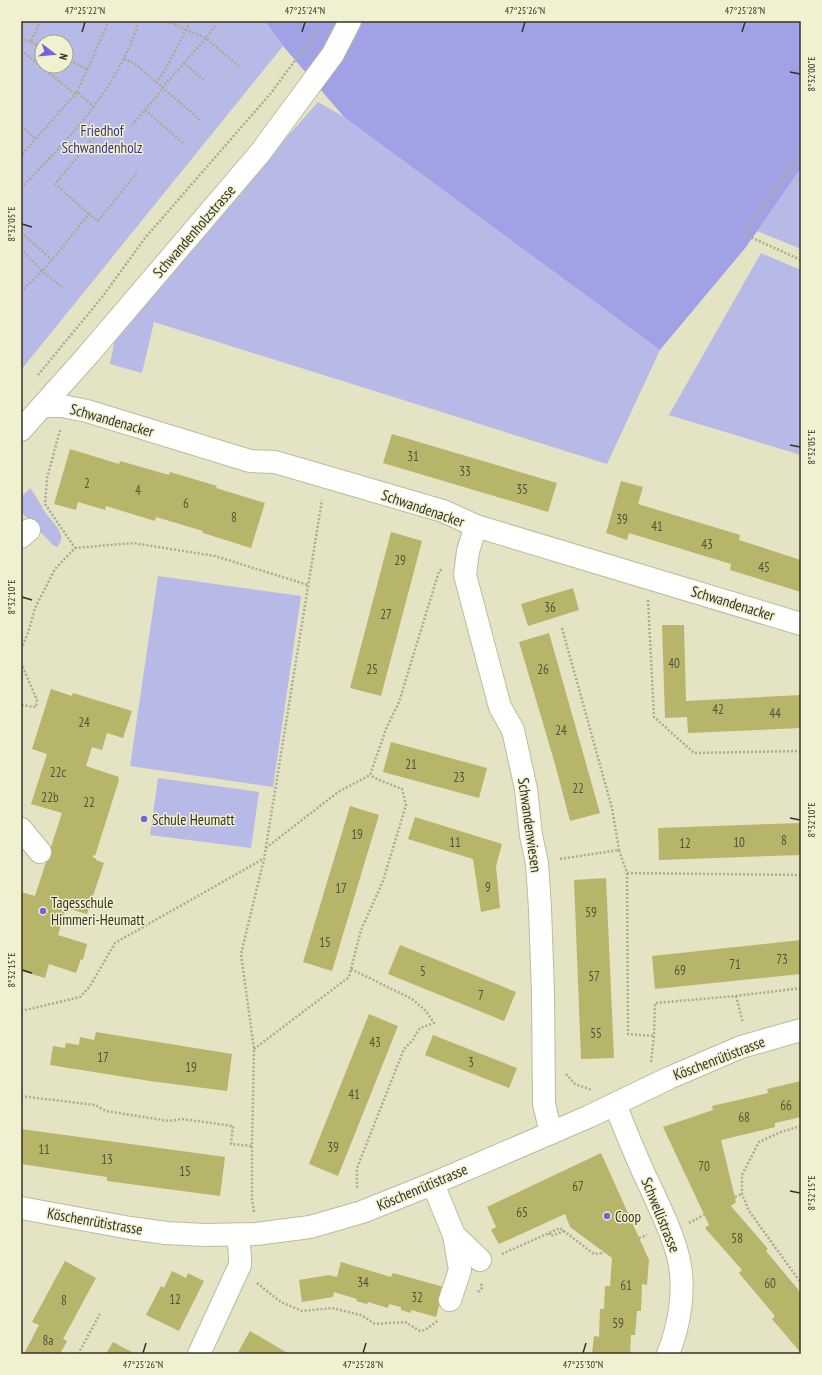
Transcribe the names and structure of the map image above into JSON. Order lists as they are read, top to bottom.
{
  "streets": {
    "street": [
      "Schwandenholzstrasse",
      "Schwandenacker",
      "Schwandenwiesen",
      "Köschenrütistrasse",
      "Schwellistrasse"
    ]
  },
  "crossings": [
    ["Schwandenholzstrasse", "Schwandenacker"],
    ["Schwandenacker", "Schwandenwiesen"],
    ["Schwandenwiesen", "Köschenrütistrasse"],
    ["Köschenrütistrasse", "Schwellistrasse"]
  ],
  "parks": ["Friedhof Schwandenholz"],
  "places": ["Schule Heumatt", "Tagesschule Himmeri-Heumatt", "Coop"],
  "house_numbers": [
    "31",
    "33",
    "2",
    "35",
    "4",
    "6",
    "8",
    "39",
    "41",
    "43",
    "29",
    "45",
    "36",
    "27",
    "40",
    "25",
    "26",
    "42",
    "44",
    "24",
    "24",
    "21",
    "22c",
    "23",
    "22",
    "22b",
    "22",
    "19",
    "8",
    "11",
    "10",
    "12",
    "9",
    "17",
    "59",
    "15",
    "73",
    "71",
    "69",
    "5",
    "57",
    "7",
    "55",
    "43",
    "17",
    "3",
    "19",
    "41",
    "66",
    "68",
    "39",
    "11",
    "13",
    "70",
    "15",
    "67",
    "65",
    "58",
    "34",
    "60",
    "61",
    "32",
    "12",
    "8",
    "59",
    "8a"
  ],
  "north": "right",
  "coordinates": [
    "47°25'22\"N",
    "47°25'24\"N",
    "47°25'26\"N",
    "47°25'28\"N",
    "8°32'00\"E",
    "8°32'05\"E",
    "8°32'10\"E",
    "8°32'15\"E",
    "47°25'30\"N"
  ]
}
